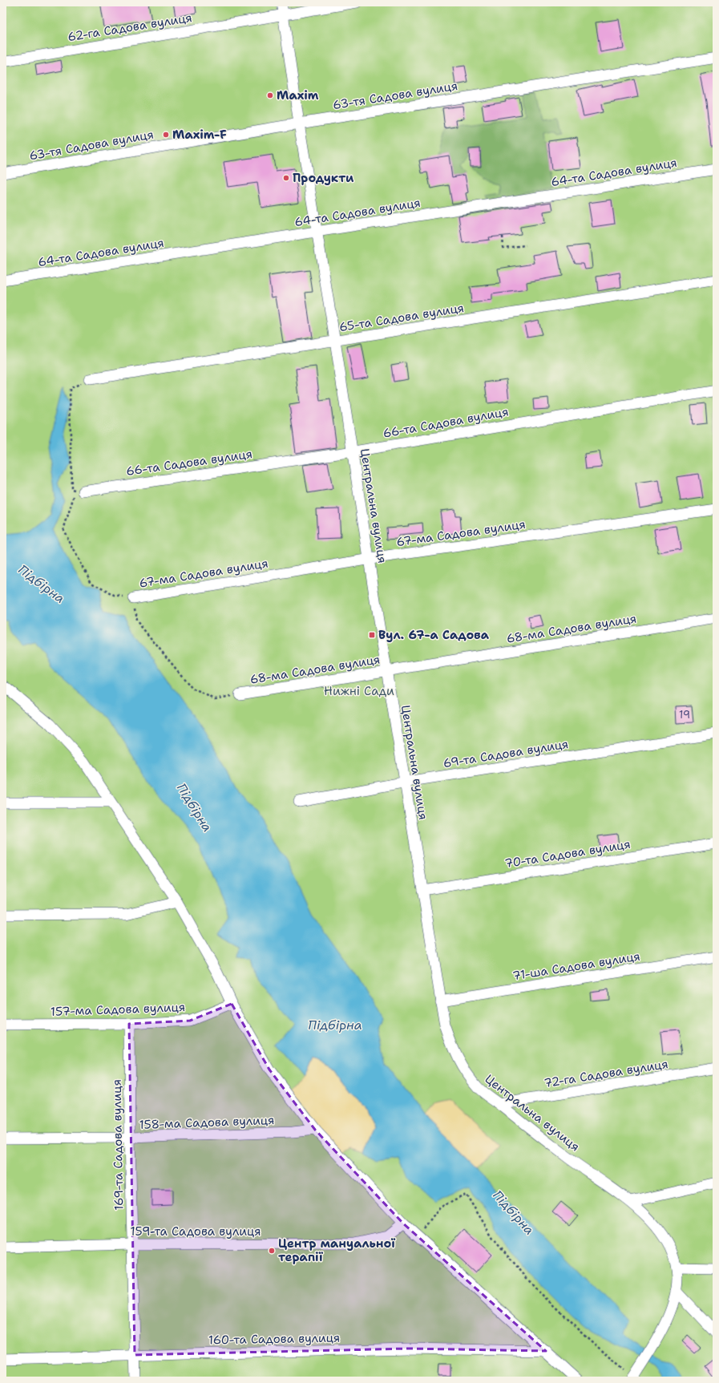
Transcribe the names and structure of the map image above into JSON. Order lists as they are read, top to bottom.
{
  "streets": {
    "street": [
      "62-га Садова вулиця",
      "63-тя Садова вулиця",
      "64-та Садова вулиця",
      "65-та Садова вулиця",
      "66-та Садова вулиця",
      "Центральна вулиця",
      "67-ма Садова вулиця",
      "68-ма Садова вулиця",
      "69-та Садова вулиця",
      "70-та Садова вулиця",
      "71-ша Садова вулиця",
      "157-ма Садова вулиця",
      "72-га Садова вулиця",
      "158-ма Садова вулиця",
      "169-та Садова вулиця",
      "159-та Садова вулиця",
      "160-та Садова вулиця"
    ]
  },
  "crossings": [
    ["62-га Садова вулиця", "Центральна вулиця"],
    ["63-тя Садова вулиця", "Центральна вулиця"],
    ["64-та Садова вулиця", "Центральна вулиця"],
    ["65-та Садова вулиця", "Центральна вулиця"],
    ["66-та Садова вулиця", "Центральна вулиця"],
    ["Центральна вулиця", "67-ма Садова вулиця"],
    ["Центральна вулиця", "68-ма Садова вулиця"],
    ["Центральна вулиця", "69-та Садова вулиця"],
    ["Центральна вулиця", "70-та Садова вулиця"],
    ["Центральна вулиця", "71-ша Садова вулиця"],
    ["Центральна вулиця", "72-га Садова вулиця"],
    ["157-ма Садова вулиця", "169-та Садова вулиця"],
    ["158-ма Садова вулиця", "169-та Садова вулиця"],
    ["169-та Садова вулиця", "159-та Садова вулиця"],
    ["169-та Садова вулиця", "160-та Садова вулиця"]
  ],
  "water": ["Підбірна"],
  "parks": ["Нижні Сади"],
  "places": {
    "other": [
      "Maxim",
      "Maxim-F",
      "Продукти",
      "Центр мануальної терапії"
    ],
    "transit": ["Вул. 67-а Садова"]
  },
  "house_numbers": ["19"]
}
